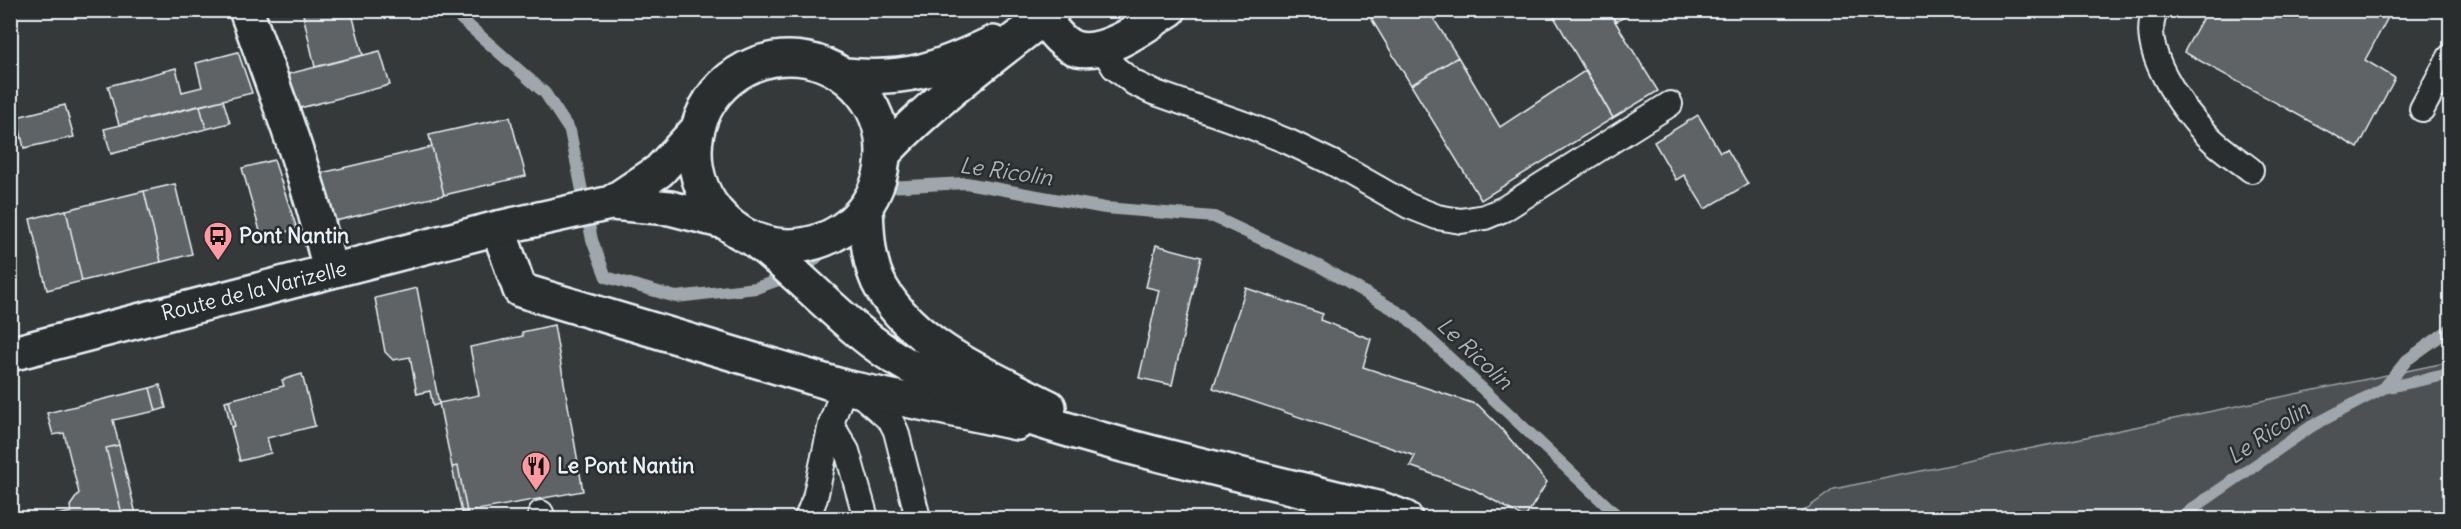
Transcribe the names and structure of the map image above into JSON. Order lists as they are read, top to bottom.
{
  "streets": {
    "main road": ["Route de la Varizelle"]
  },
  "water": ["Le Ricolin"],
  "places": {
    "bus stop": ["Pont Nantin"],
    "restaurant": ["Le Pont Nantin"]
  }
}
